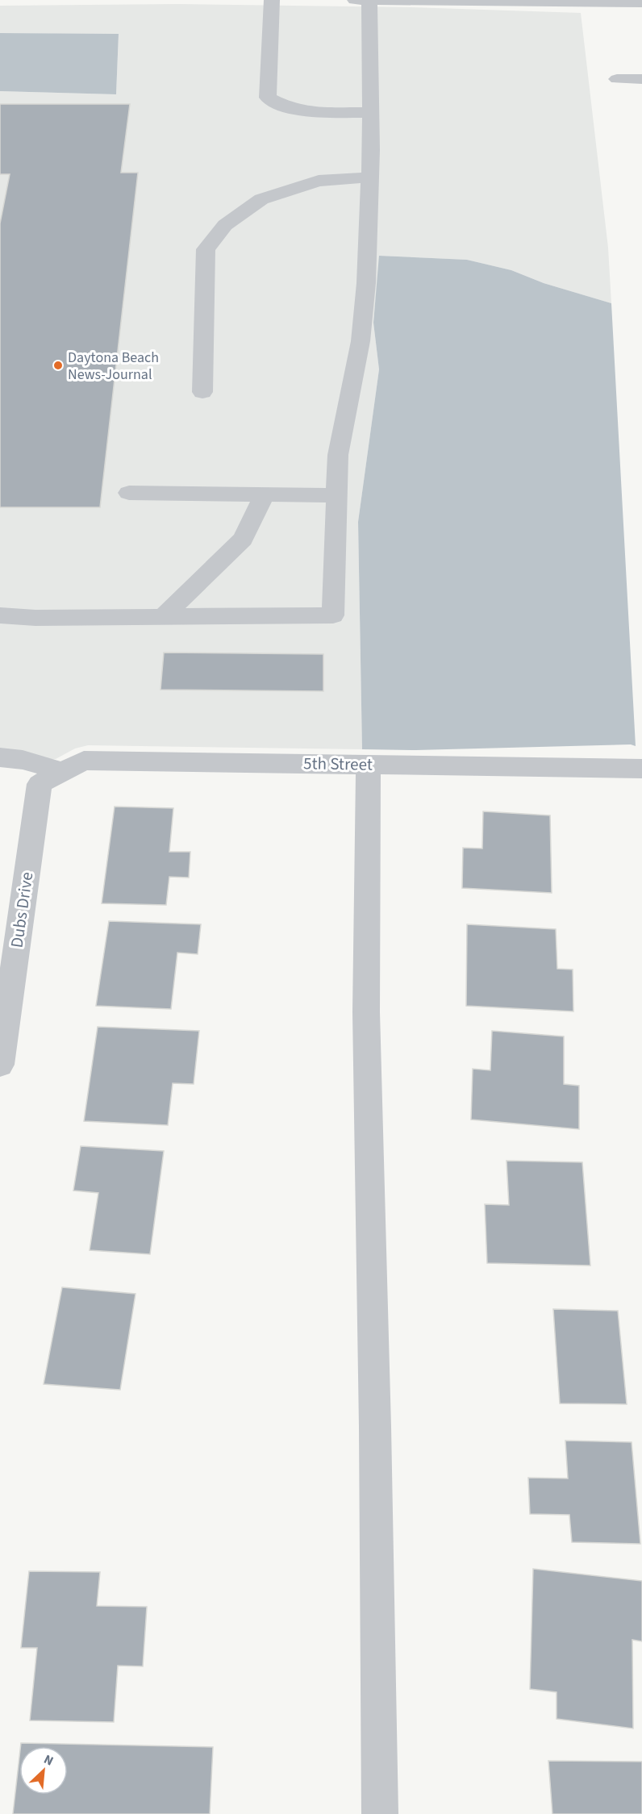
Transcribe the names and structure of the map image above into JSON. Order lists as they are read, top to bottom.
{
  "streets": {
    "street": ["5th Street", "Dubs Drive"]
  },
  "crossings": [
    ["5th Street", "Dubs Drive"]
  ],
  "places": ["Daytona Beach News-Journal"],
  "north": "top right"
}
